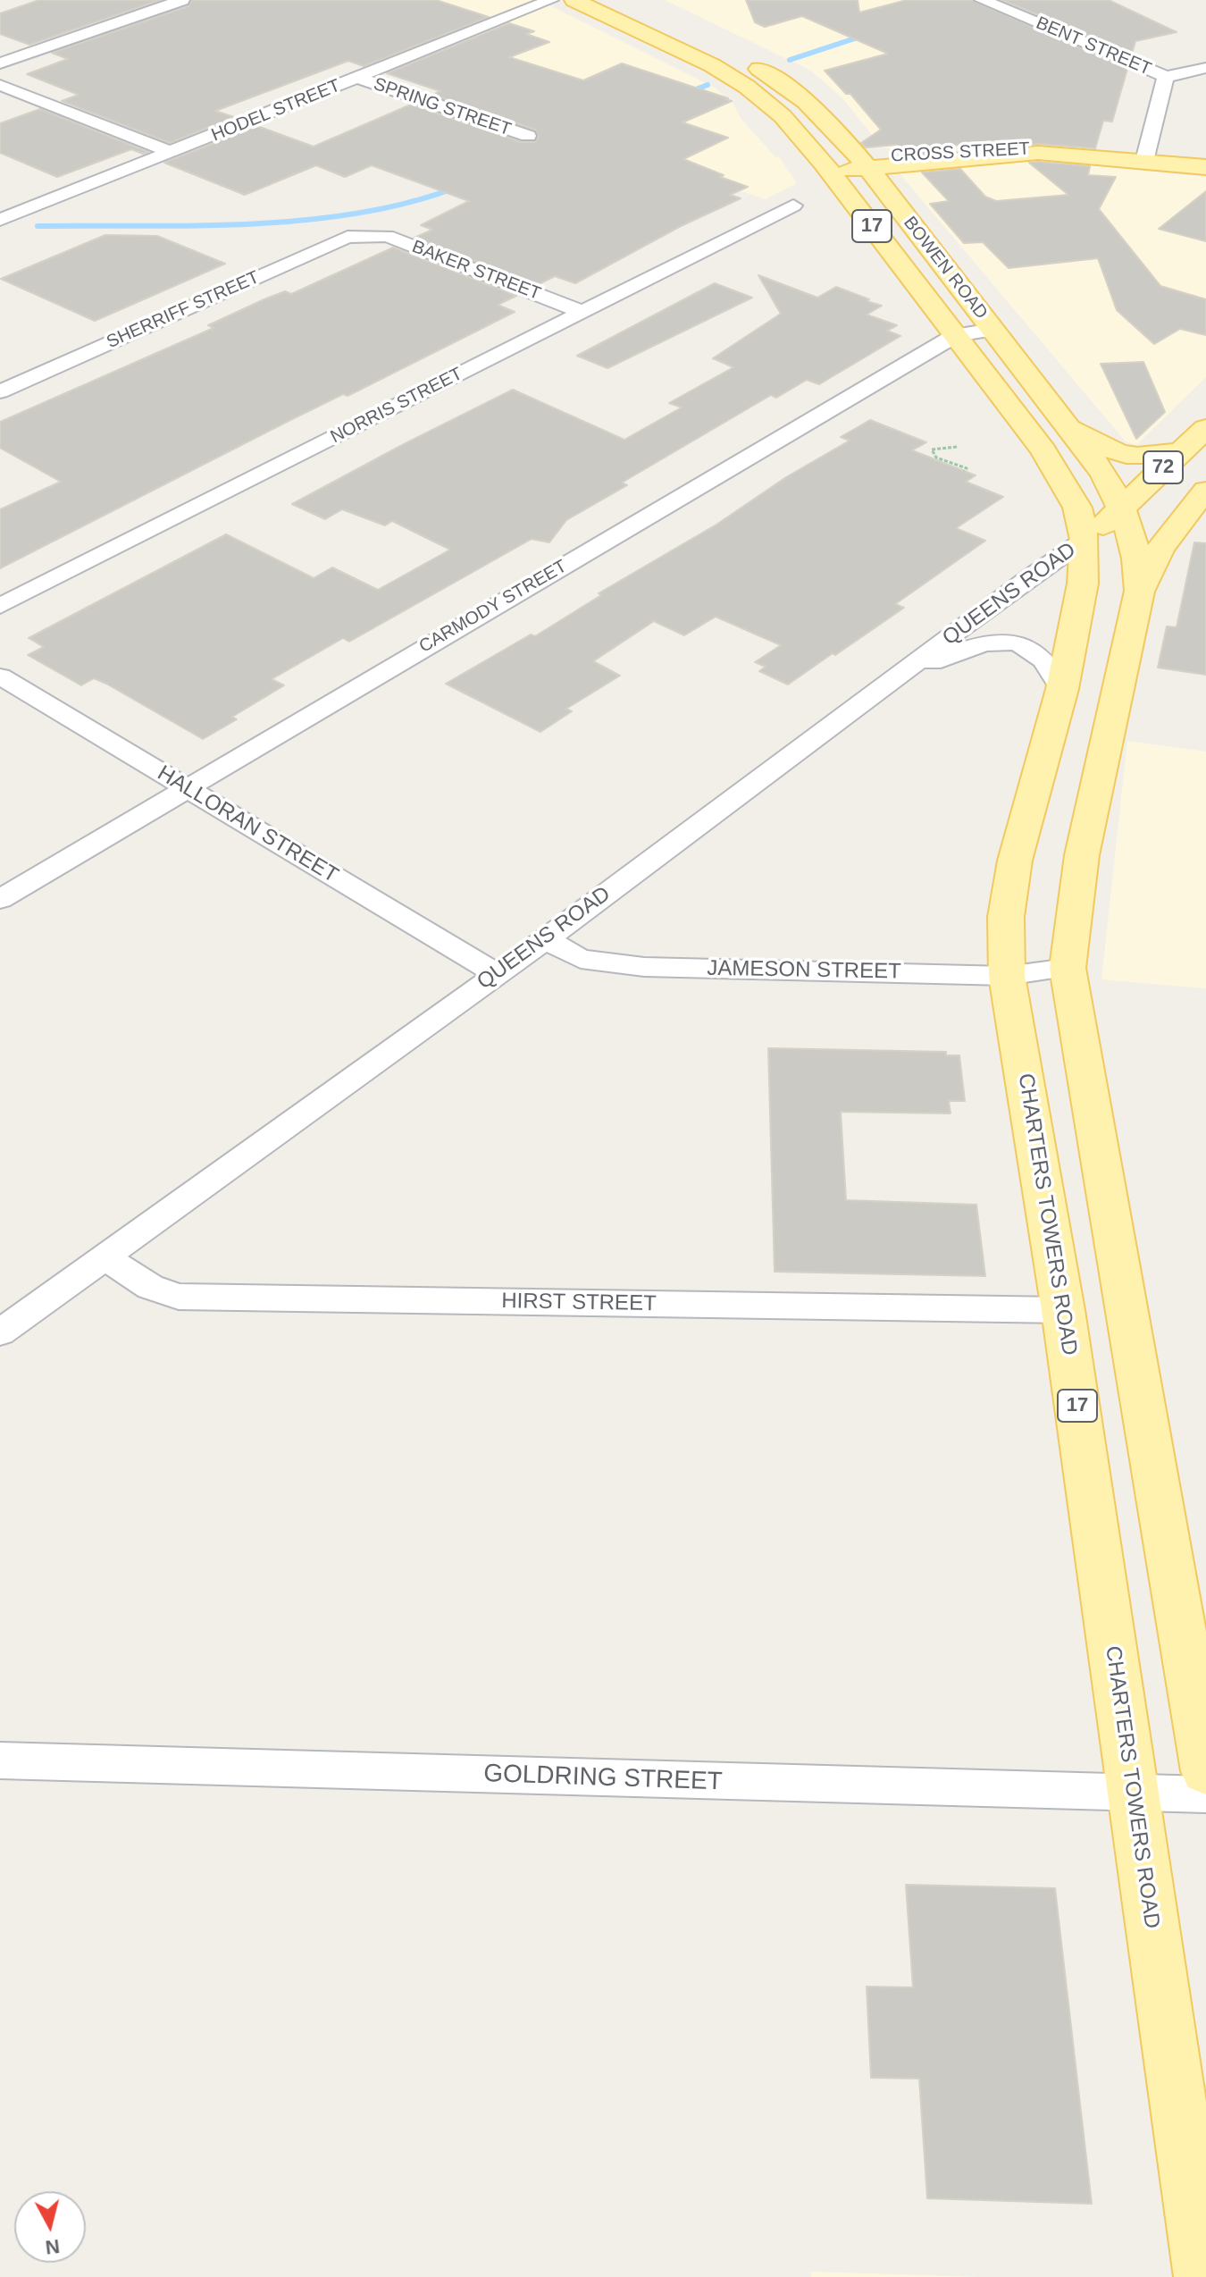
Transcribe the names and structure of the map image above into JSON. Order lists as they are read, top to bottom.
{
  "streets": {
    "main road": [
      "CROSS STREET",
      "17",
      "BOWEN ROAD",
      "72",
      "CHARTERS TOWERS ROAD"
    ],
    "street": [
      "BENT STREET",
      "SPRING STREET",
      "HODEL STREET",
      "BAKER STREET",
      "SHERRIFF STREET",
      "NORRIS STREET",
      "QUEENS ROAD",
      "CARMODY STREET",
      "HALLORAN STREET",
      "JAMESON STREET",
      "HIRST STREET",
      "GOLDRING STREET"
    ]
  },
  "crossings": [
    ["SPRING STREET", "HODEL STREET"],
    ["CROSS STREET", "BOWEN ROAD"],
    ["17", "BOWEN ROAD"],
    ["17", "72"],
    ["17", "JAMESON STREET"],
    ["BOWEN ROAD", "72"],
    ["BOWEN ROAD", "QUEENS ROAD"],
    ["BOWEN ROAD", "CARMODY STREET"],
    ["BOWEN ROAD", "CHARTERS TOWERS ROAD"],
    ["BAKER STREET", "SHERRIFF STREET"],
    ["BAKER STREET", "NORRIS STREET"],
    ["QUEENS ROAD", "HALLORAN STREET"],
    ["QUEENS ROAD", "JAMESON STREET"],
    ["QUEENS ROAD", "CHARTERS TOWERS ROAD"],
    ["QUEENS ROAD", "HIRST STREET"],
    ["CARMODY STREET", "HALLORAN STREET"],
    ["JAMESON STREET", "CHARTERS TOWERS ROAD"],
    ["CHARTERS TOWERS ROAD", "HIRST STREET"],
    ["CHARTERS TOWERS ROAD", "GOLDRING STREET"]
  ],
  "north": "bottom"
}
